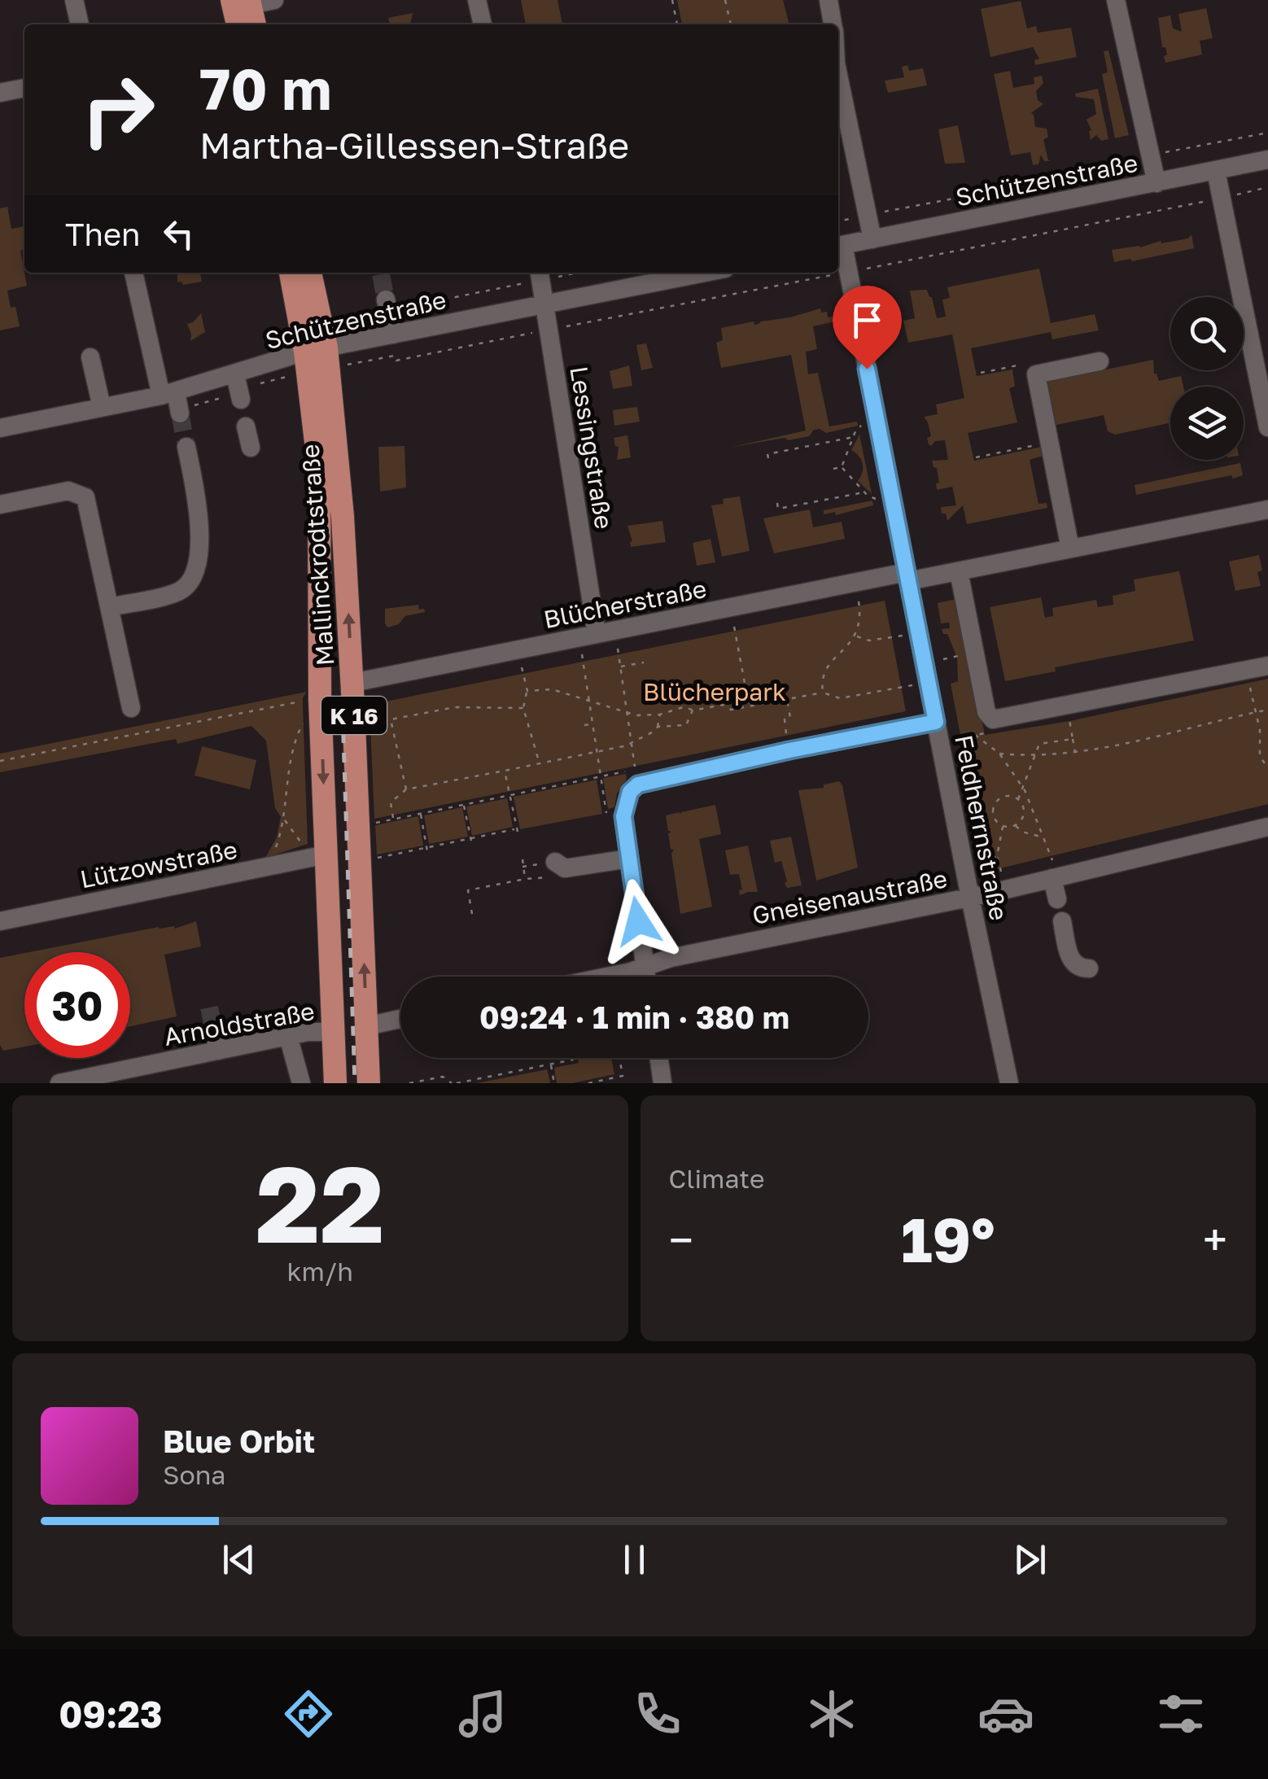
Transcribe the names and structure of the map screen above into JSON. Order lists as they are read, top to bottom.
{
  "streets": {
    "main road": ["Mallinckrodtstraße", "K 16"],
    "street": [
      "Schützenstraße",
      "Lessingstraße",
      "Blücherstraße",
      "Feldherrnstraße",
      "Lützowstraße",
      "Gneisenaustraße",
      "Arnoldstraße"
    ]
  },
  "crossings": [
    ["Schützenstraße", "Lessingstraße"],
    ["Schützenstraße", "Mallinckrodtstraße"],
    ["Schützenstraße", "Feldherrnstraße"],
    ["Lessingstraße", "Blücherstraße"],
    ["Mallinckrodtstraße", "Blücherstraße"],
    ["Mallinckrodtstraße", "Lützowstraße"],
    ["Mallinckrodtstraße", "Arnoldstraße"],
    ["Blücherstraße", "Feldherrnstraße"],
    ["Feldherrnstraße", "Gneisenaustraße"]
  ],
  "parks": ["Blücherpark"],
  "page": {
    "turn": ["70 m", "Martha-Gillessen-Straße"],
    "then": "Then",
    "limit": "30",
    "trip": "09:24 · 1 min · 380 m",
    "tile": [
      ["22", "km/h"],
      "Climate"
    ],
    "heat": ["−", "19°", "+"],
    "song": ["Blue Orbit", "Sona"],
    "tabs": "09:23"
  }
}
